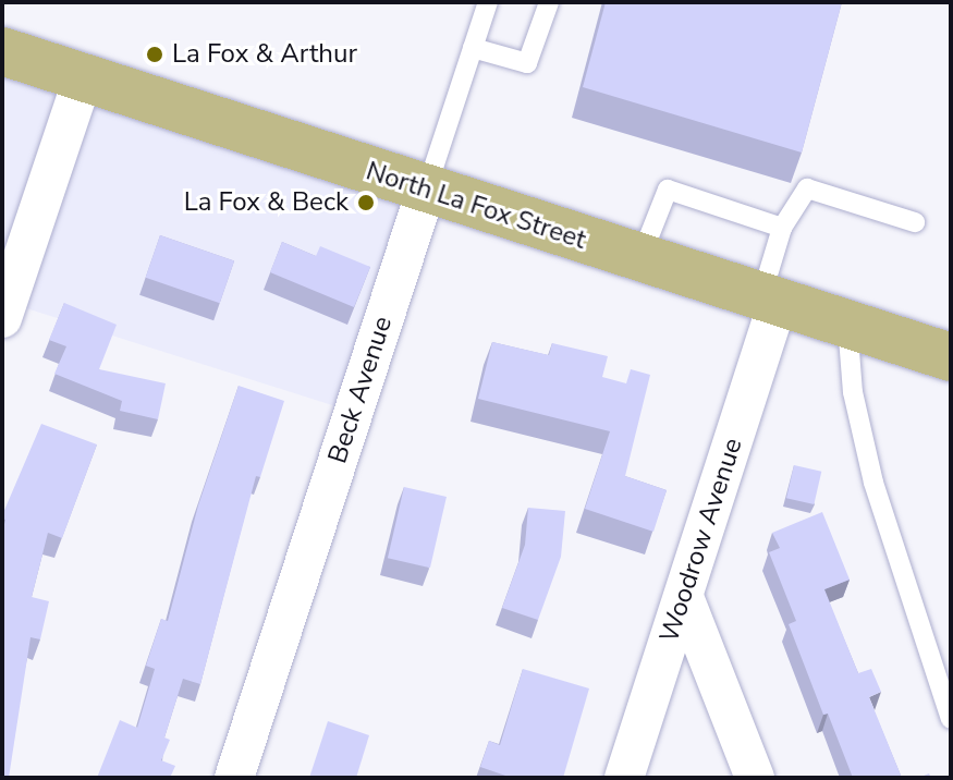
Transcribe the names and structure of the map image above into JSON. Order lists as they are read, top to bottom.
{
  "streets": {
    "main road": ["North La Fox Street"],
    "street": ["Beck Avenue", "Woodrow Avenue"]
  },
  "crossings": [
    ["North La Fox Street", "Beck Avenue"],
    ["North La Fox Street", "Woodrow Avenue"]
  ],
  "places": ["La Fox & Arthur", "La Fox & Beck"]
}
